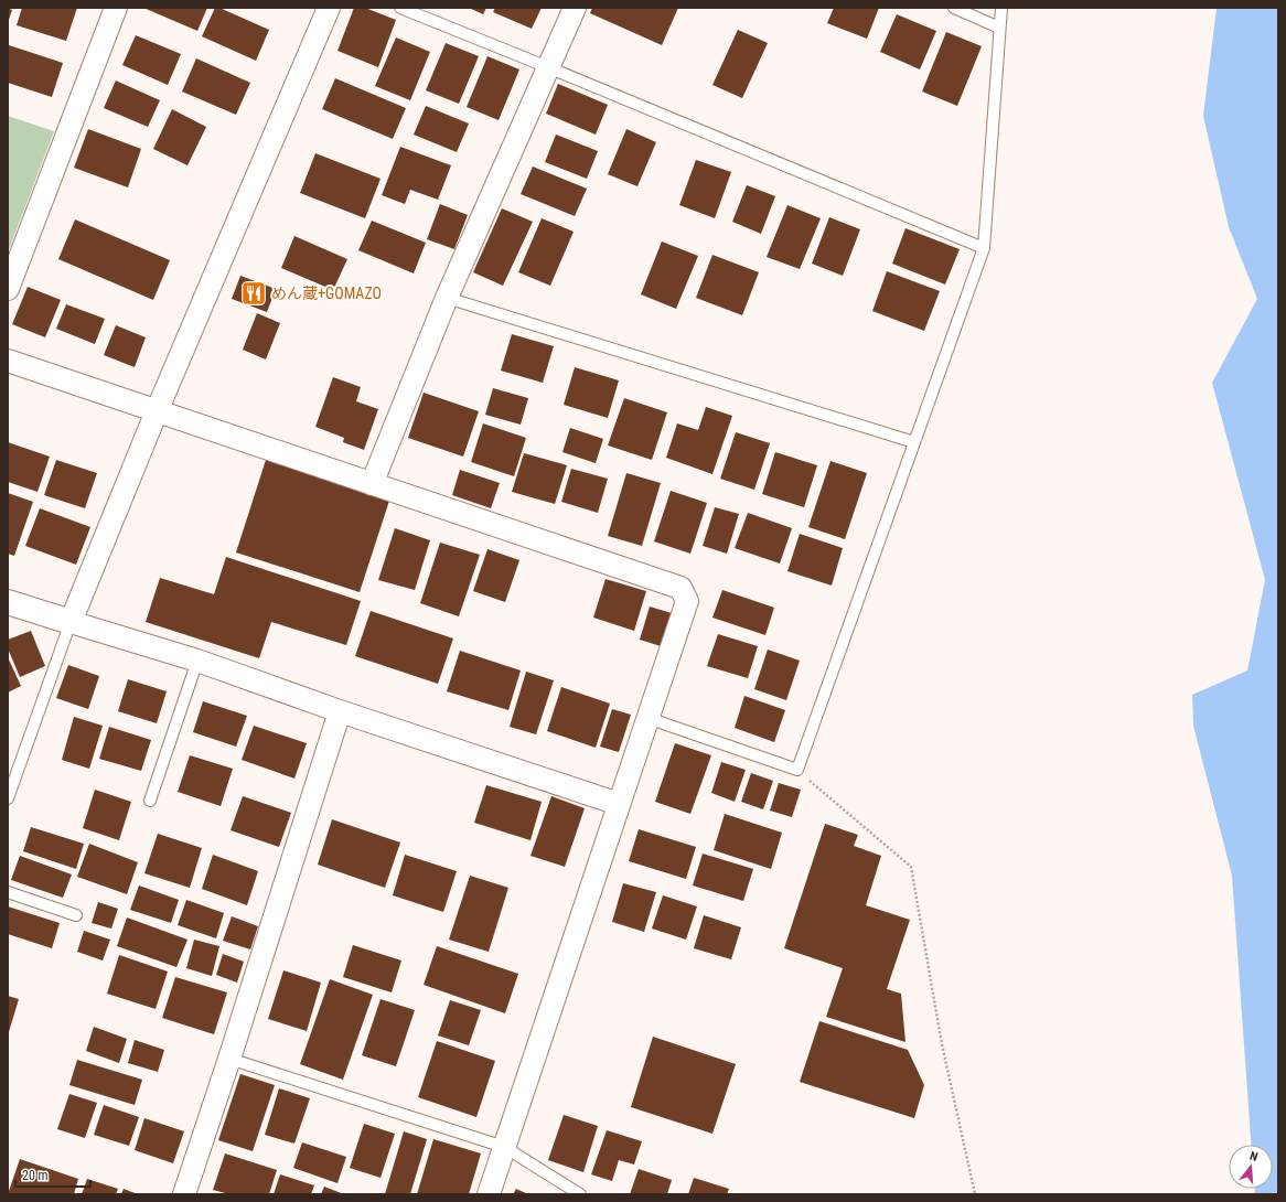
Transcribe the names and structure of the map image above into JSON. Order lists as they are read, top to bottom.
{
  "places": {
    "restaurant": ["めん蔵+GOMAZO"]
  },
  "scale_bar": "20 m",
  "north": "top"
}
